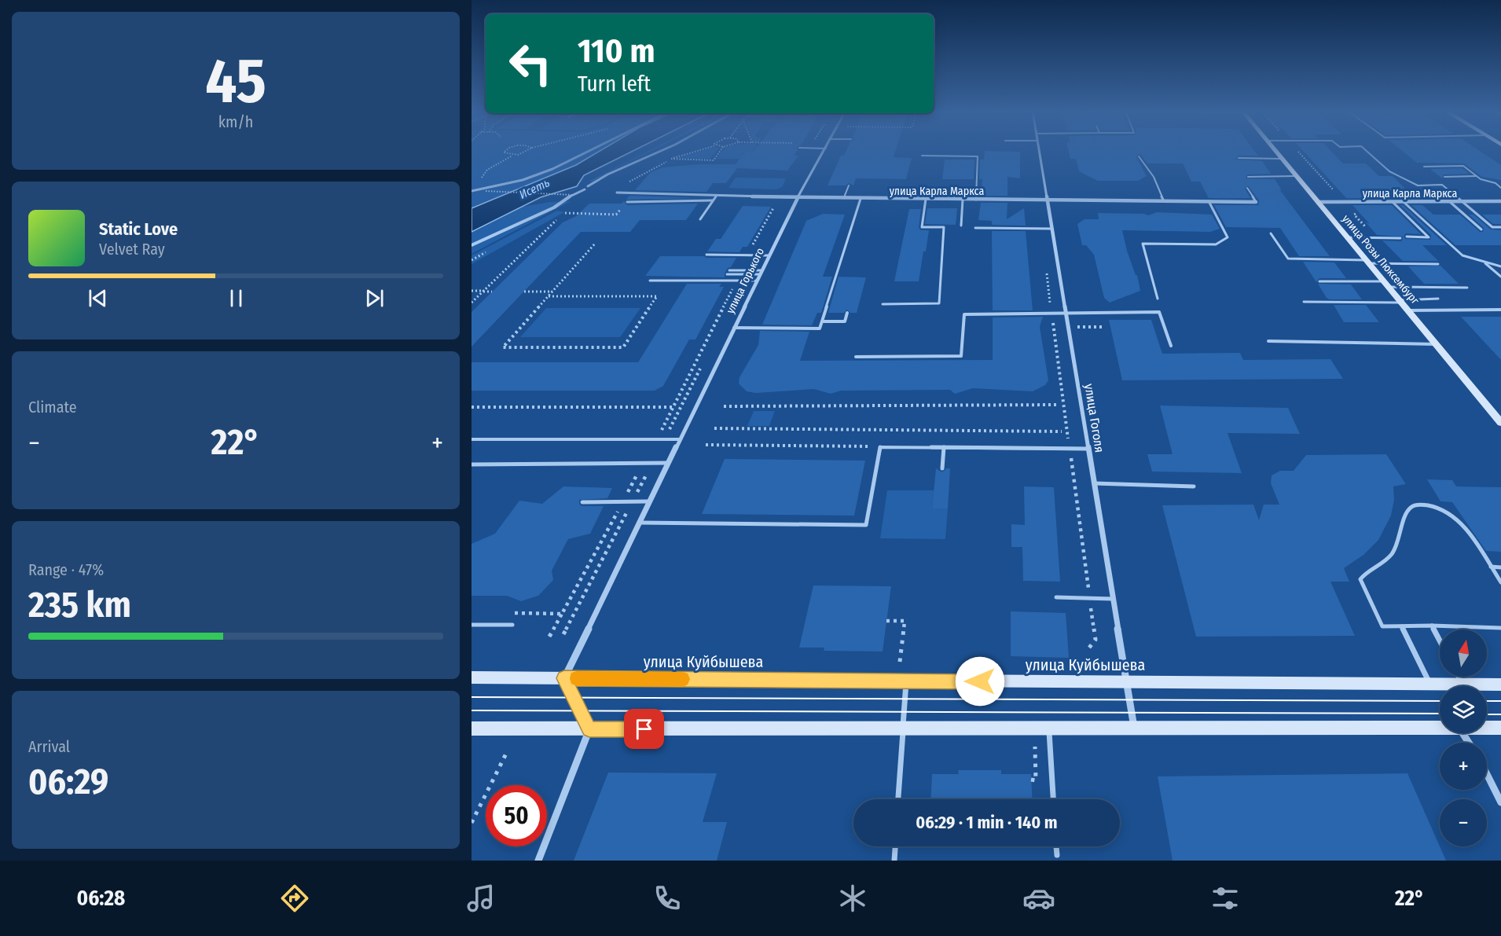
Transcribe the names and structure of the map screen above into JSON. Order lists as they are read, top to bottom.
{
  "streets": {
    "main road": ["улица Розы Люксембург", "улица Куйбышева"],
    "street": ["улица Карла Маркса", "улица Горького", "улица Гоголя"]
  },
  "crossings": [
    ["улица Карла Маркса", "улица Розы Люксембург"],
    ["улица Карла Маркса", "улица Горького"],
    ["улица Карла Маркса", "улица Гоголя"],
    ["улица Горького", "улица Куйбышева"],
    ["улица Гоголя", "улица Куйбышева"]
  ],
  "water": ["Исеть"],
  "north": "top",
  "page": {
    "tile": [
      ["45", "km/h"],
      "Climate",
      ["Range · 47%", "235 km"],
      ["Arrival", "06:29"]
    ],
    "turn": ["110 m", "Turn left"],
    "song": ["Static Love", "Velvet Ray"],
    "heat": ["−", "22°", "+"],
    "map_buttons": ["+", "−"],
    "limit": "50",
    "trip": "06:29 · 1 min · 140 m",
    "tabs": ["06:28", "22°"]
  }
}
